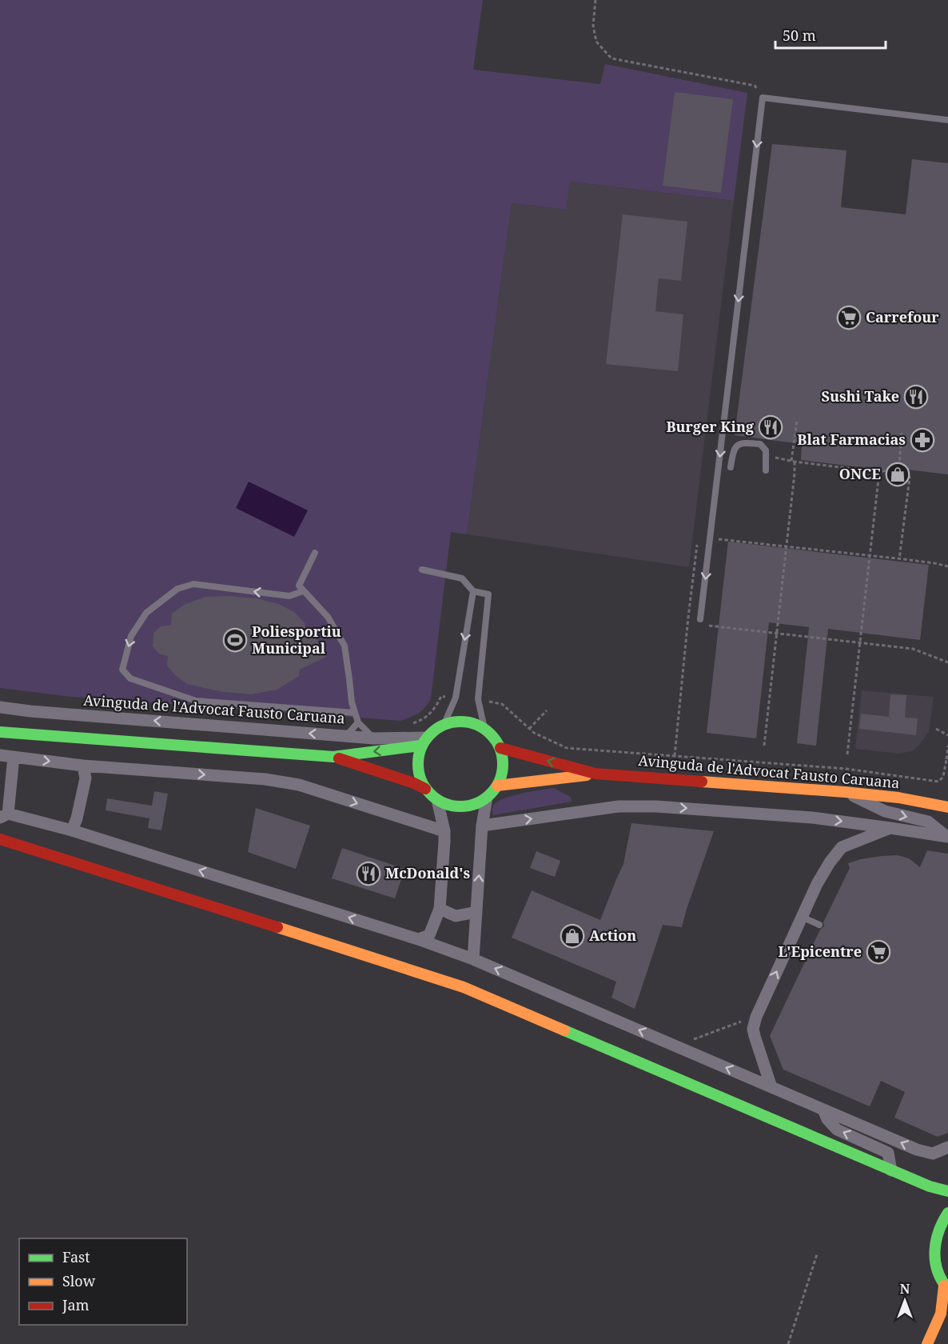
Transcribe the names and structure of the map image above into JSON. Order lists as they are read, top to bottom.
{
  "streets": {
    "street": ["Avinguda de l'Advocat Fausto Caruana"]
  },
  "places": {
    "supermarket": ["Carrefour", "L'Epicentre"],
    "restaurant": ["Sushi Take", "Burger King", "McDonald's"],
    "pharmacy": ["Blat Farmacias"],
    "shop": ["ONCE", "Action"],
    "sports": ["Poliesportiu Municipal"]
  },
  "legend": ["Fast", "Slow", "Jam"],
  "scale_bar": "50 m",
  "north": "top"
}
